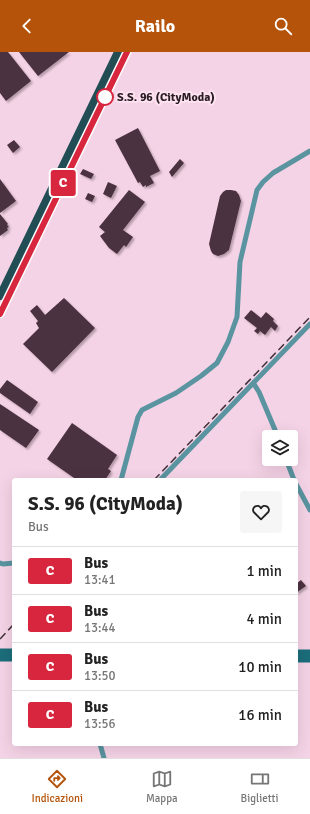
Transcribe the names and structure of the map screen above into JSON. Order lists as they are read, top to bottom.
{
  "places": ["S.S. 96 (CityModa)"],
  "lines": ["bus line C"],
  "page": {
    "header": "Railo",
    "on_map": "C",
    "heading": ["S.S. 96 (CityModa)", "Bus"],
    "list": [
      {
        "mark": "C",
        "name": "Bus",
        "note": "13:41",
        "value": "1 min"
      },
      {
        "mark": "C",
        "name": "Bus",
        "note": "13:44",
        "value": "4 min"
      },
      {
        "mark": "C",
        "name": "Bus",
        "note": "13:50",
        "value": "10 min"
      },
      {
        "mark": "C",
        "name": "Bus",
        "note": "13:56",
        "value": "16 min"
      }
    ],
    "tabs": ["Indicazioni", "Mappa", "Biglietti"]
  }
}
